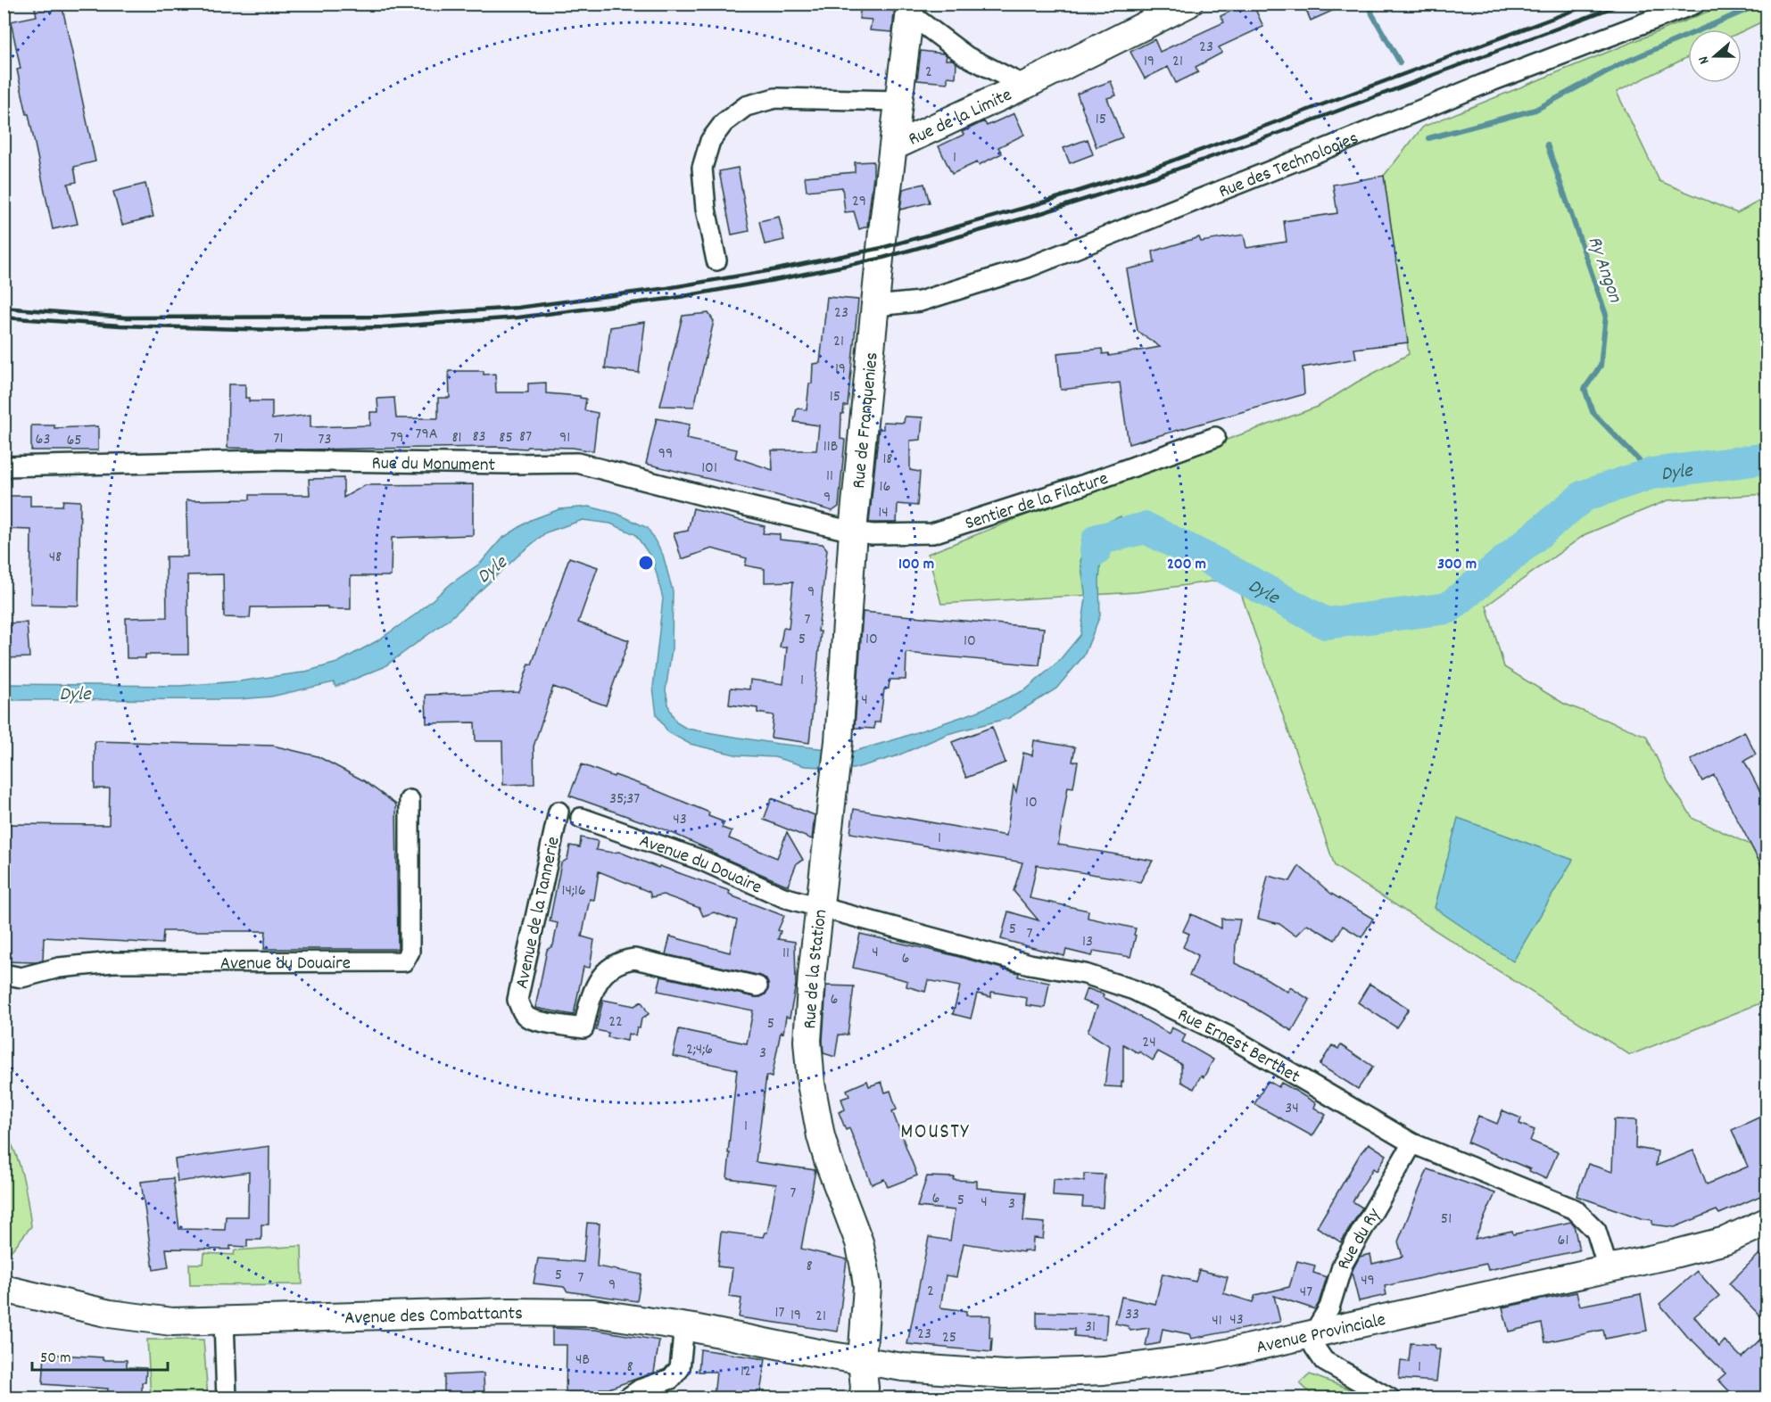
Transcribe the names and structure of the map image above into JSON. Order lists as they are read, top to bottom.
{
  "streets": {
    "main road": [
      "Rue de la Limite",
      "Rue de Franquenies",
      "Rue de la Station",
      "Avenue des Combattants",
      "Avenue Provinciale"
    ],
    "street": [
      "Rue des Technologies",
      "Rue du Monument",
      "Sentier de la Filature",
      "Avenue du Douaire",
      "Avenue de la Tannerie",
      "Rue Ernest Berthet",
      "Rue du Ry"
    ]
  },
  "crossings": [
    ["Rue de la Limite", "Rue de Franquenies"],
    ["Rue des Technologies", "Rue de Franquenies"],
    ["Rue de Franquenies", "Rue du Monument"],
    ["Rue de Franquenies", "Sentier de la Filature"],
    ["Rue de Franquenies", "Rue de la Station"],
    ["Rue du Monument", "Sentier de la Filature"],
    ["Avenue du Douaire", "Rue de la Station"],
    ["Avenue du Douaire", "Rue Ernest Berthet"],
    ["Rue de la Station", "Rue Ernest Berthet"],
    ["Rue de la Station", "Avenue des Combattants"],
    ["Rue de la Station", "Avenue Provinciale"],
    ["Rue Ernest Berthet", "Rue du Ry"],
    ["Rue Ernest Berthet", "Avenue Provinciale"],
    ["Rue du Ry", "Avenue Provinciale"],
    ["Avenue des Combattants", "Avenue Provinciale"]
  ],
  "districts": ["MOUSTY"],
  "water": ["Ry Angon", "Dyle"],
  "house_numbers": [
    "23",
    "19",
    "21",
    "2",
    "15",
    "1",
    "29",
    "23",
    "21",
    "19",
    "15",
    "79A",
    "83",
    "87",
    "79",
    "81",
    "85",
    "91",
    "71",
    "63",
    "73",
    "65",
    "11B",
    "99",
    "18",
    "101",
    "11",
    "16",
    "9",
    "14",
    "48",
    "9",
    "7",
    "5",
    "10",
    "10",
    "1",
    "4",
    "35;37",
    "10",
    "43",
    "1",
    "14;16",
    "5",
    "7",
    "13",
    "4",
    "11",
    "6",
    "6",
    "22",
    "5",
    "24",
    "2;4;6",
    "3",
    "34",
    "1",
    "7",
    "6",
    "5",
    "4",
    "3",
    "51",
    "61",
    "8",
    "5",
    "7",
    "49",
    "9",
    "2",
    "47",
    "17",
    "33",
    "19",
    "21",
    "43",
    "41",
    "31",
    "23",
    "25",
    "4B",
    "8",
    "1",
    "12"
  ],
  "scale_bar": "50 m",
  "north": "left",
  "rings": ["100 m", "200 m", "300 m"]
}
